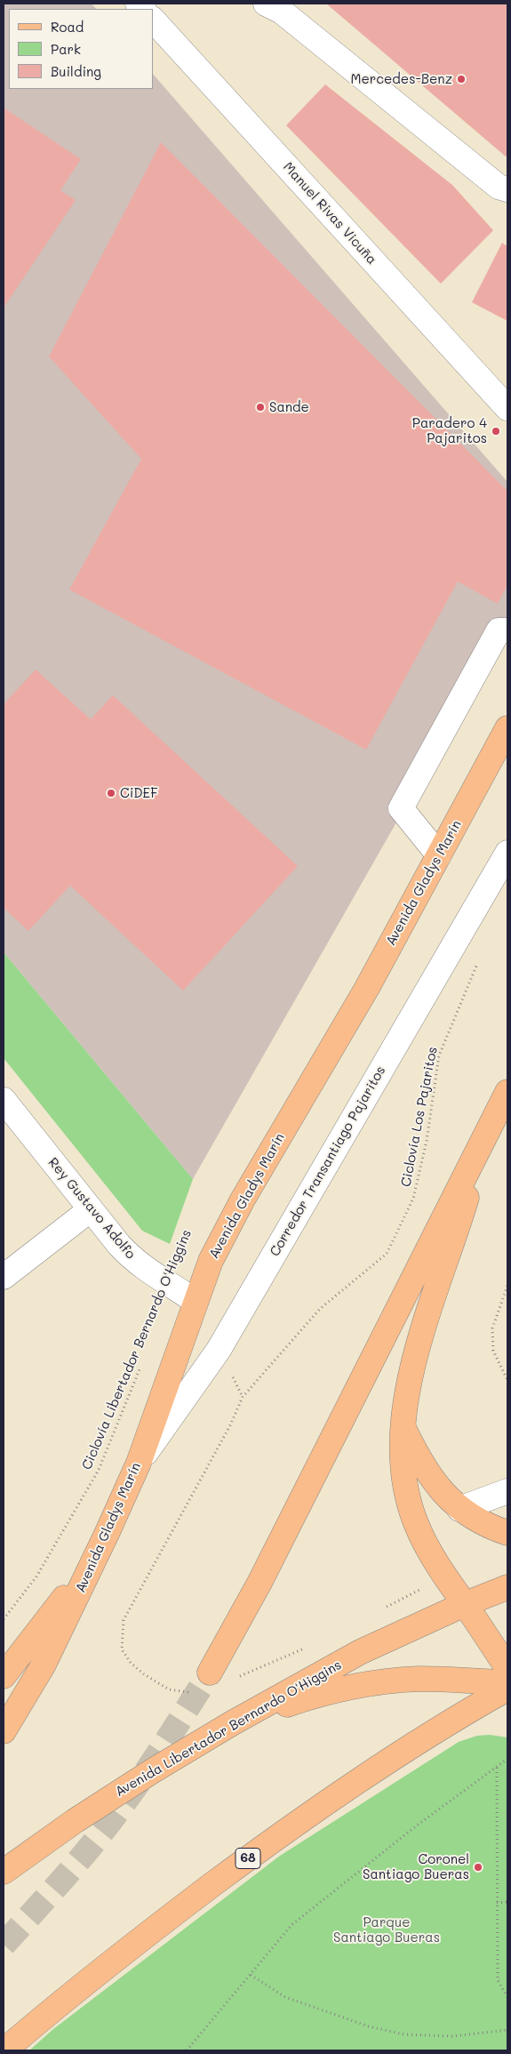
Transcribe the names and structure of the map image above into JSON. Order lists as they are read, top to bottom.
{
  "streets": {
    "main road": ["Avenida Gladys Marín", "Avenida Libertador Bernardo O'Higgins", "68"],
    "street": ["Manuel Rivas Vicuña", "Corredor Transantiago Pajaritos", "Rey Gustavo Adolfo"],
    "path": ["Ciclovía Los Pajaritos", "Ciclovía Libertador Bernardo O'Higgins"]
  },
  "crossings": [
    ["Avenida Gladys Marín", "Corredor Transantiago Pajaritos"],
    ["Avenida Gladys Marín", "Rey Gustavo Adolfo"]
  ],
  "parks": ["Parque Santiago Bueras"],
  "places": [
    "Mercedes-Benz",
    "Sande",
    "Paradero 4 Pajaritos",
    "CiDEF",
    "Coronel Santiago Bueras"
  ],
  "legend": ["Road", "Park", "Building"]
}
